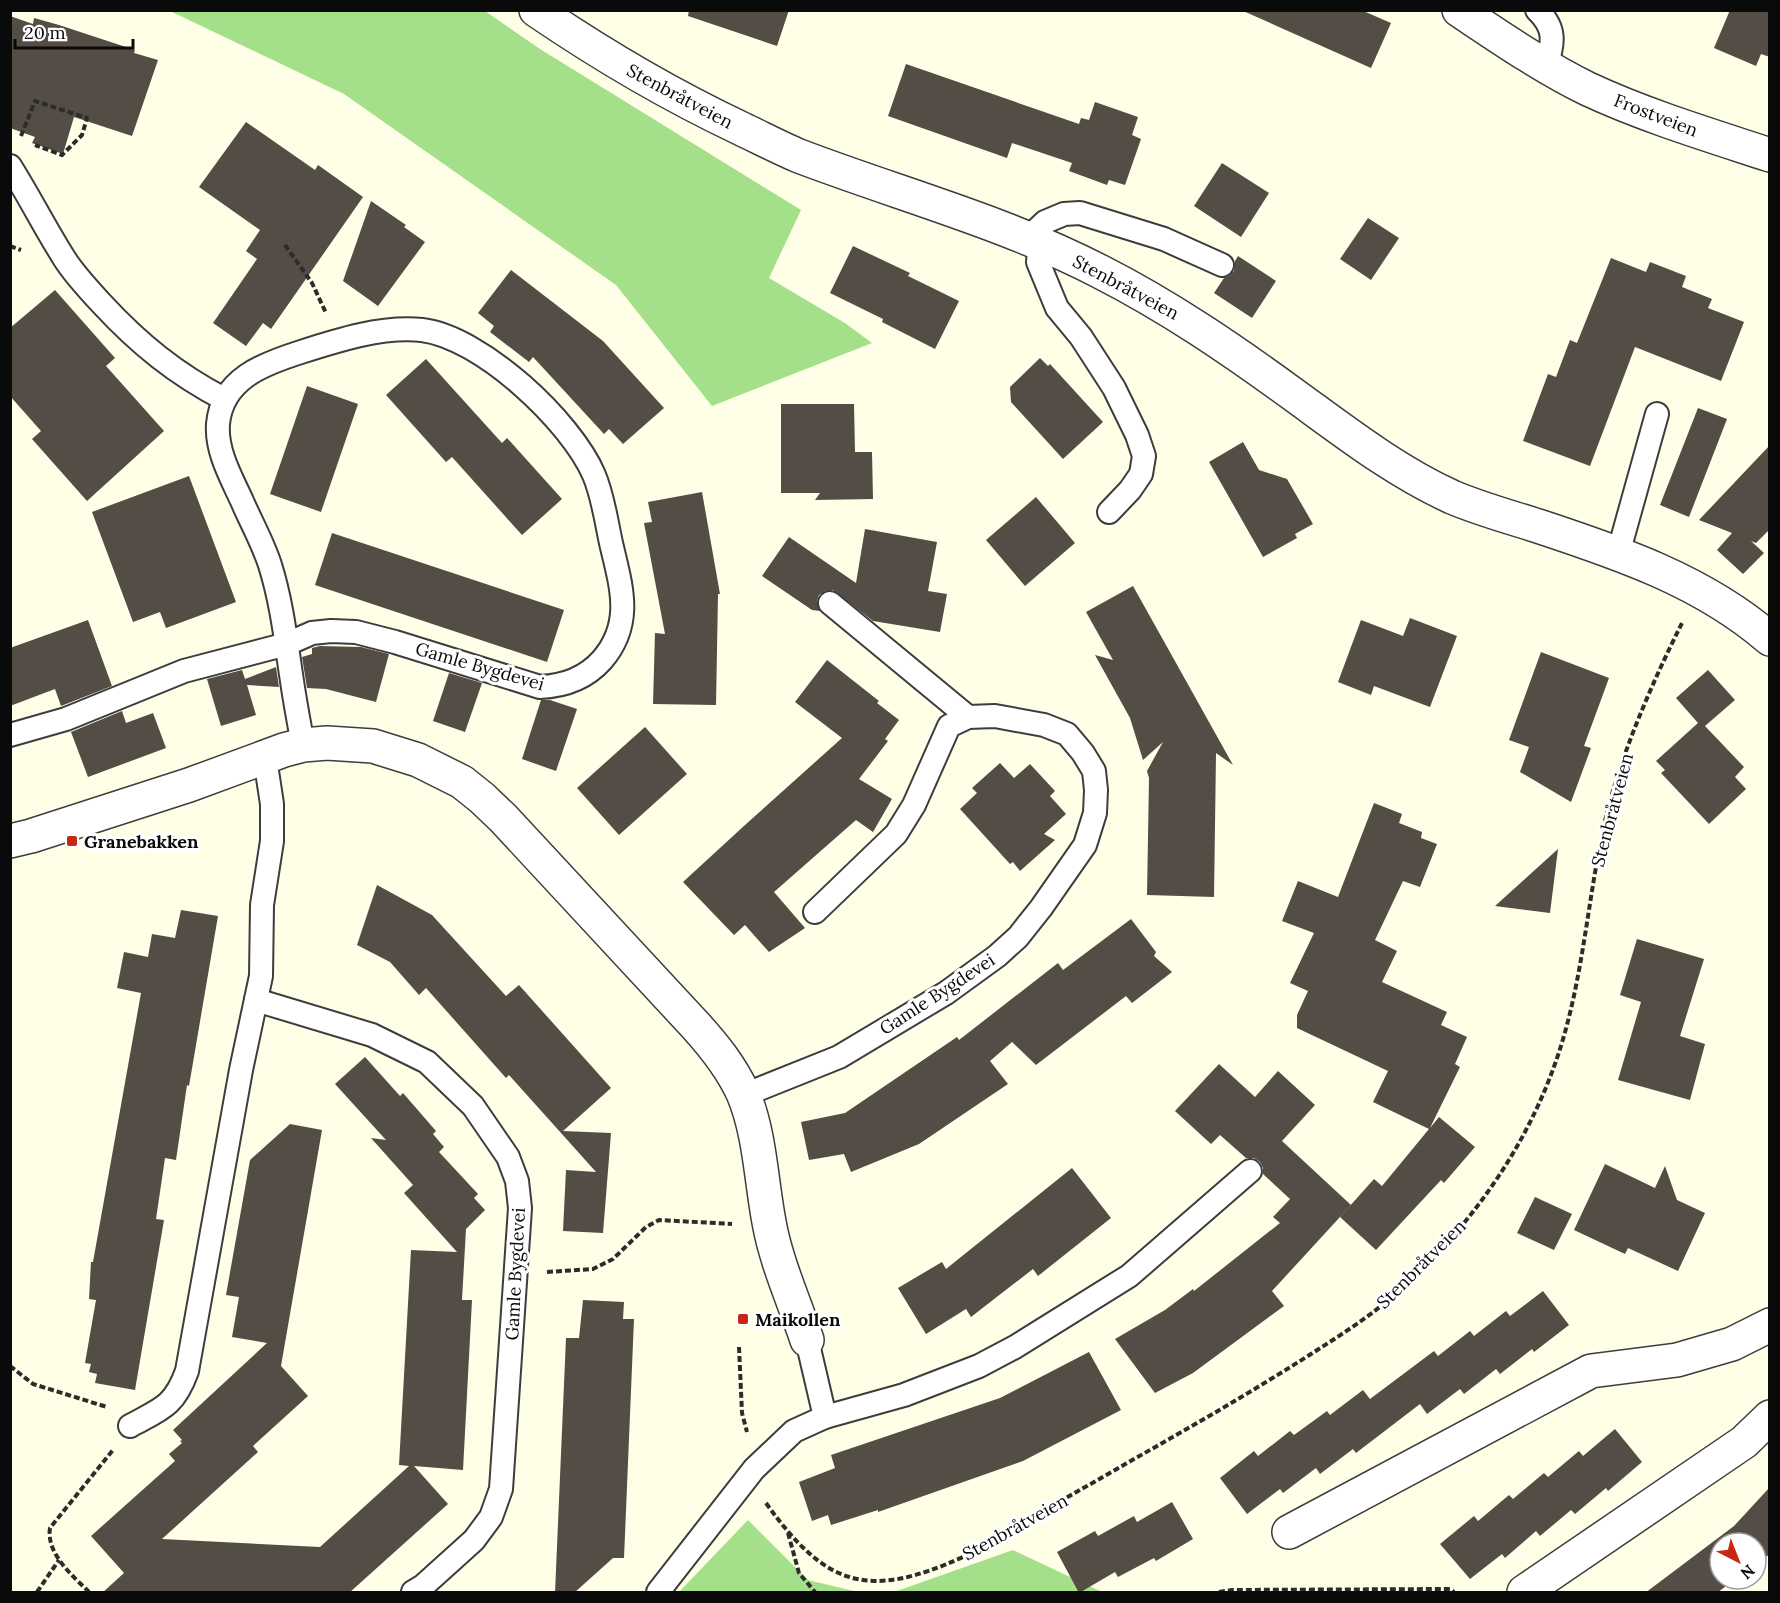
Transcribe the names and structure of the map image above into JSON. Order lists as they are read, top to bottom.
{
  "streets": {
    "street": ["Stenbråtveien", "Frostveien"],
    "lane": ["Gamle Bygdevei"]
  },
  "places": {
    "transit": ["Granebakken", "Maikollen"]
  },
  "scale_bar": "20 m",
  "north": "bottom right"
}
